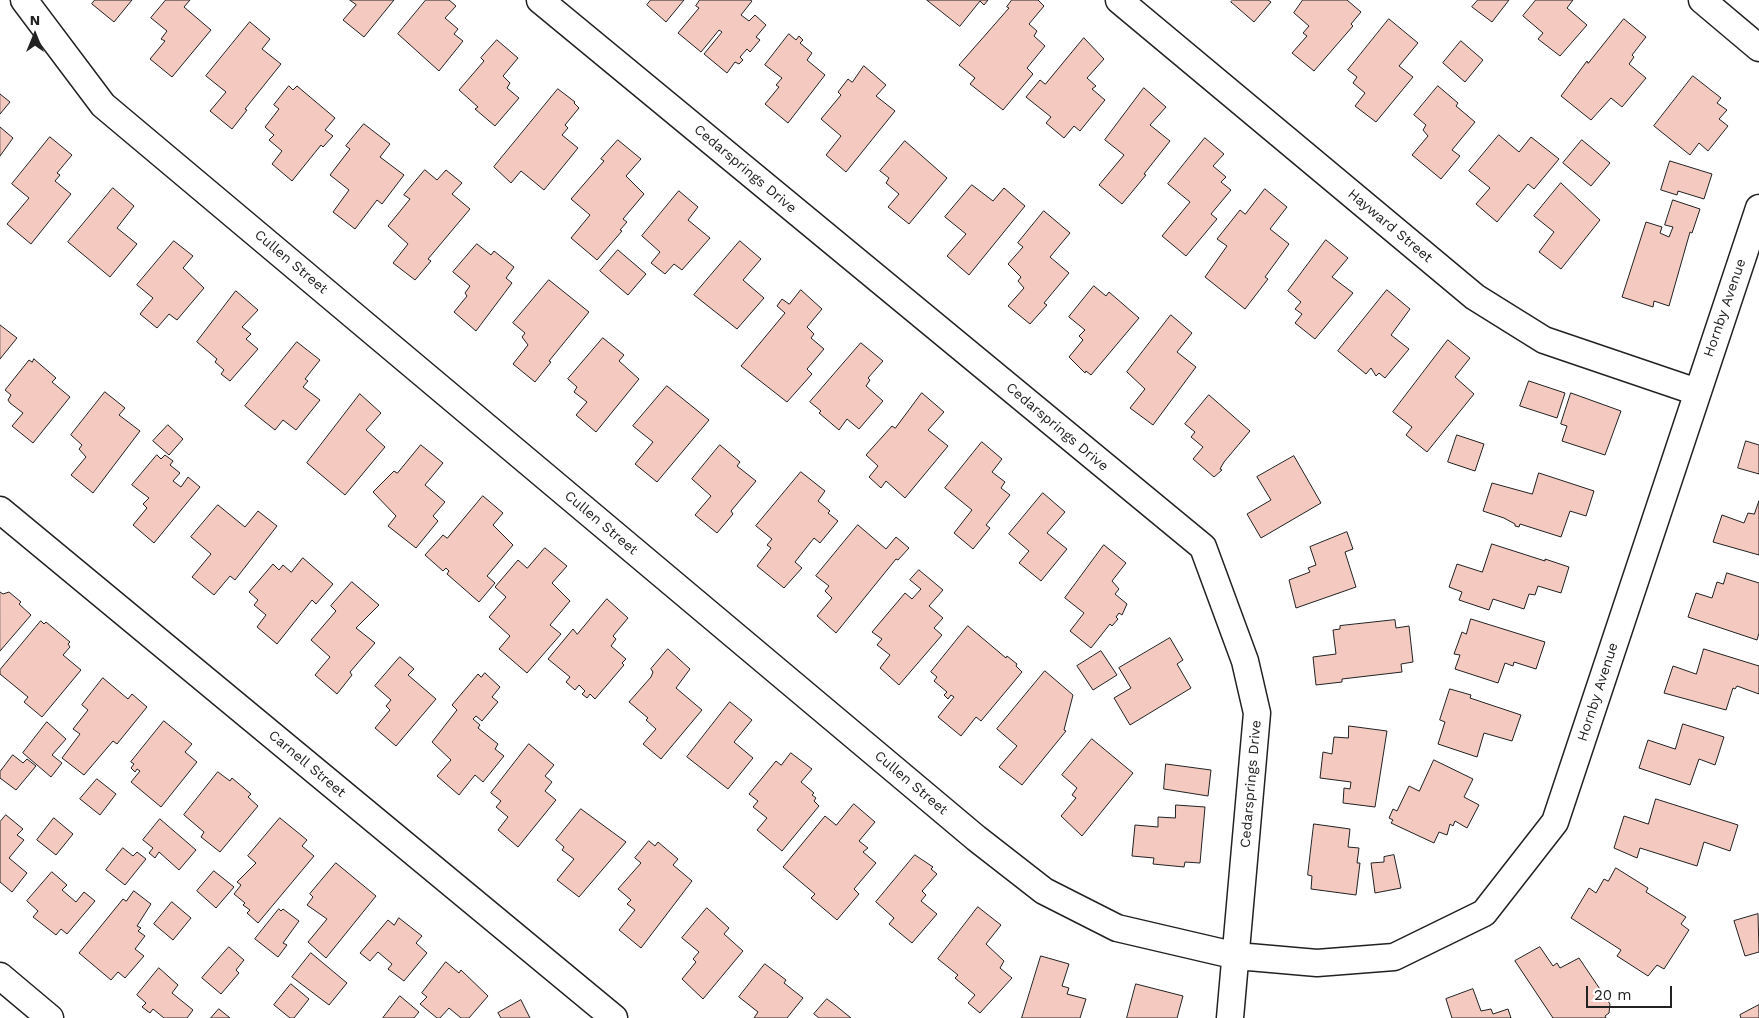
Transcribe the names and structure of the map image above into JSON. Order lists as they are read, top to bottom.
{
  "streets": {
    "street": [
      "Cedarsprings Drive",
      "Hayward Street",
      "Cullen Street",
      "Hornby Avenue",
      "Carnell Street"
    ]
  },
  "crossings": [
    ["Cedarsprings Drive", "Cullen Street"],
    ["Cedarsprings Drive", "Hornby Avenue"],
    ["Hayward Street", "Hornby Avenue"],
    ["Cullen Street", "Hornby Avenue"]
  ],
  "scale_bar": "20 m",
  "north": "top"
}
